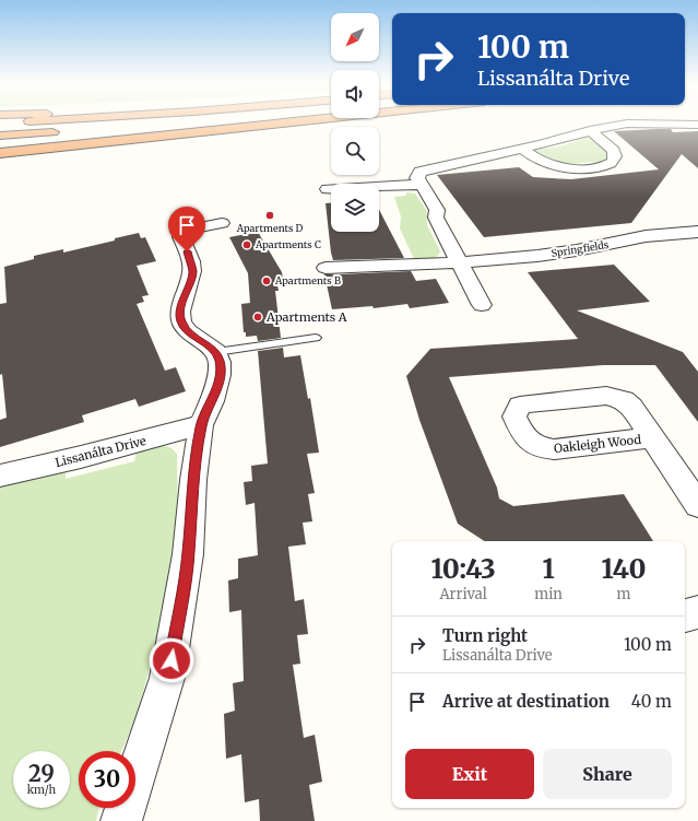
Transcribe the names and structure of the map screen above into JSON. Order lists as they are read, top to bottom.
{
  "streets": {
    "street": ["Springfields", "Oakleigh Wood", "Lissanálta Drive"]
  },
  "places": [
    "Apartments D",
    "Apartments C",
    "Apartments B",
    "Apartments A"
  ],
  "north": "bottom left",
  "page": {
    "turn": ["100 m", "Lissanálta Drive"],
    "eta": [
      "10:43",
      "Arrival",
      "1",
      "min",
      "140",
      "m"
    ],
    "list": [
      {
        "name": "Turn right",
        "note": "Lissanálta Drive",
        "value": "100 m"
      },
      {
        "name": "Arrive at destination",
        "value": "40 m"
      }
    ],
    "buttons": ["Exit", "Share"],
    "speed": "29 km/h",
    "limit": "30"
  }
}
